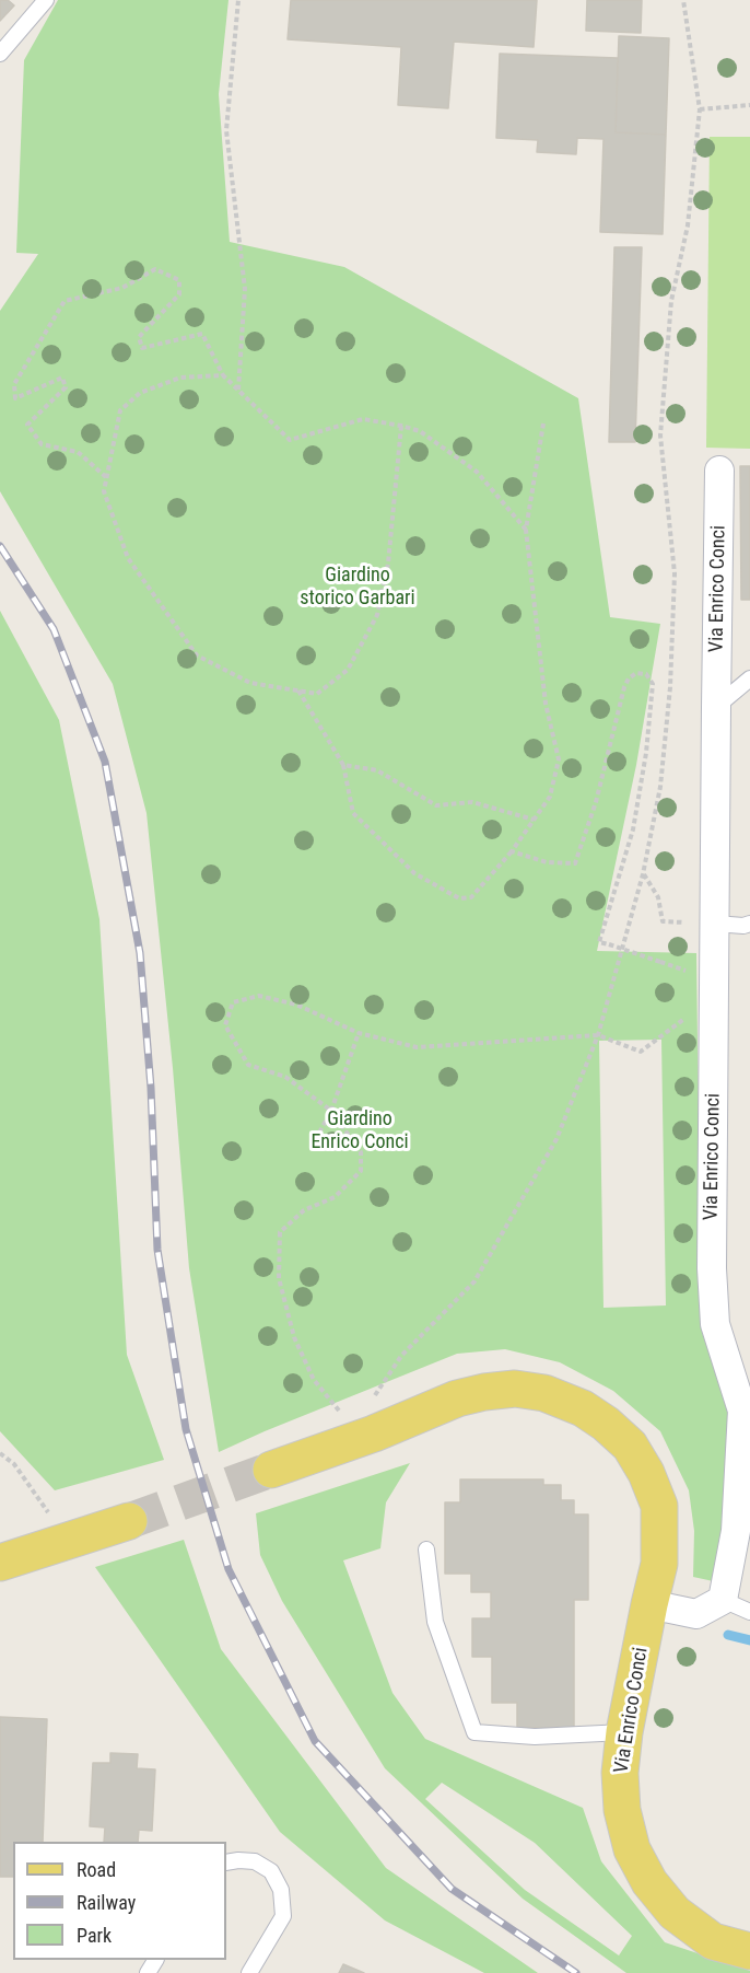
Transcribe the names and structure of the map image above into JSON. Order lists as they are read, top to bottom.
{
  "streets": {
    "main road": ["Via Enrico Conci"]
  },
  "parks": ["Giardino storico Garbari", "Giardino Enrico Conci"],
  "legend": ["Road", "Railway", "Park"]
}
